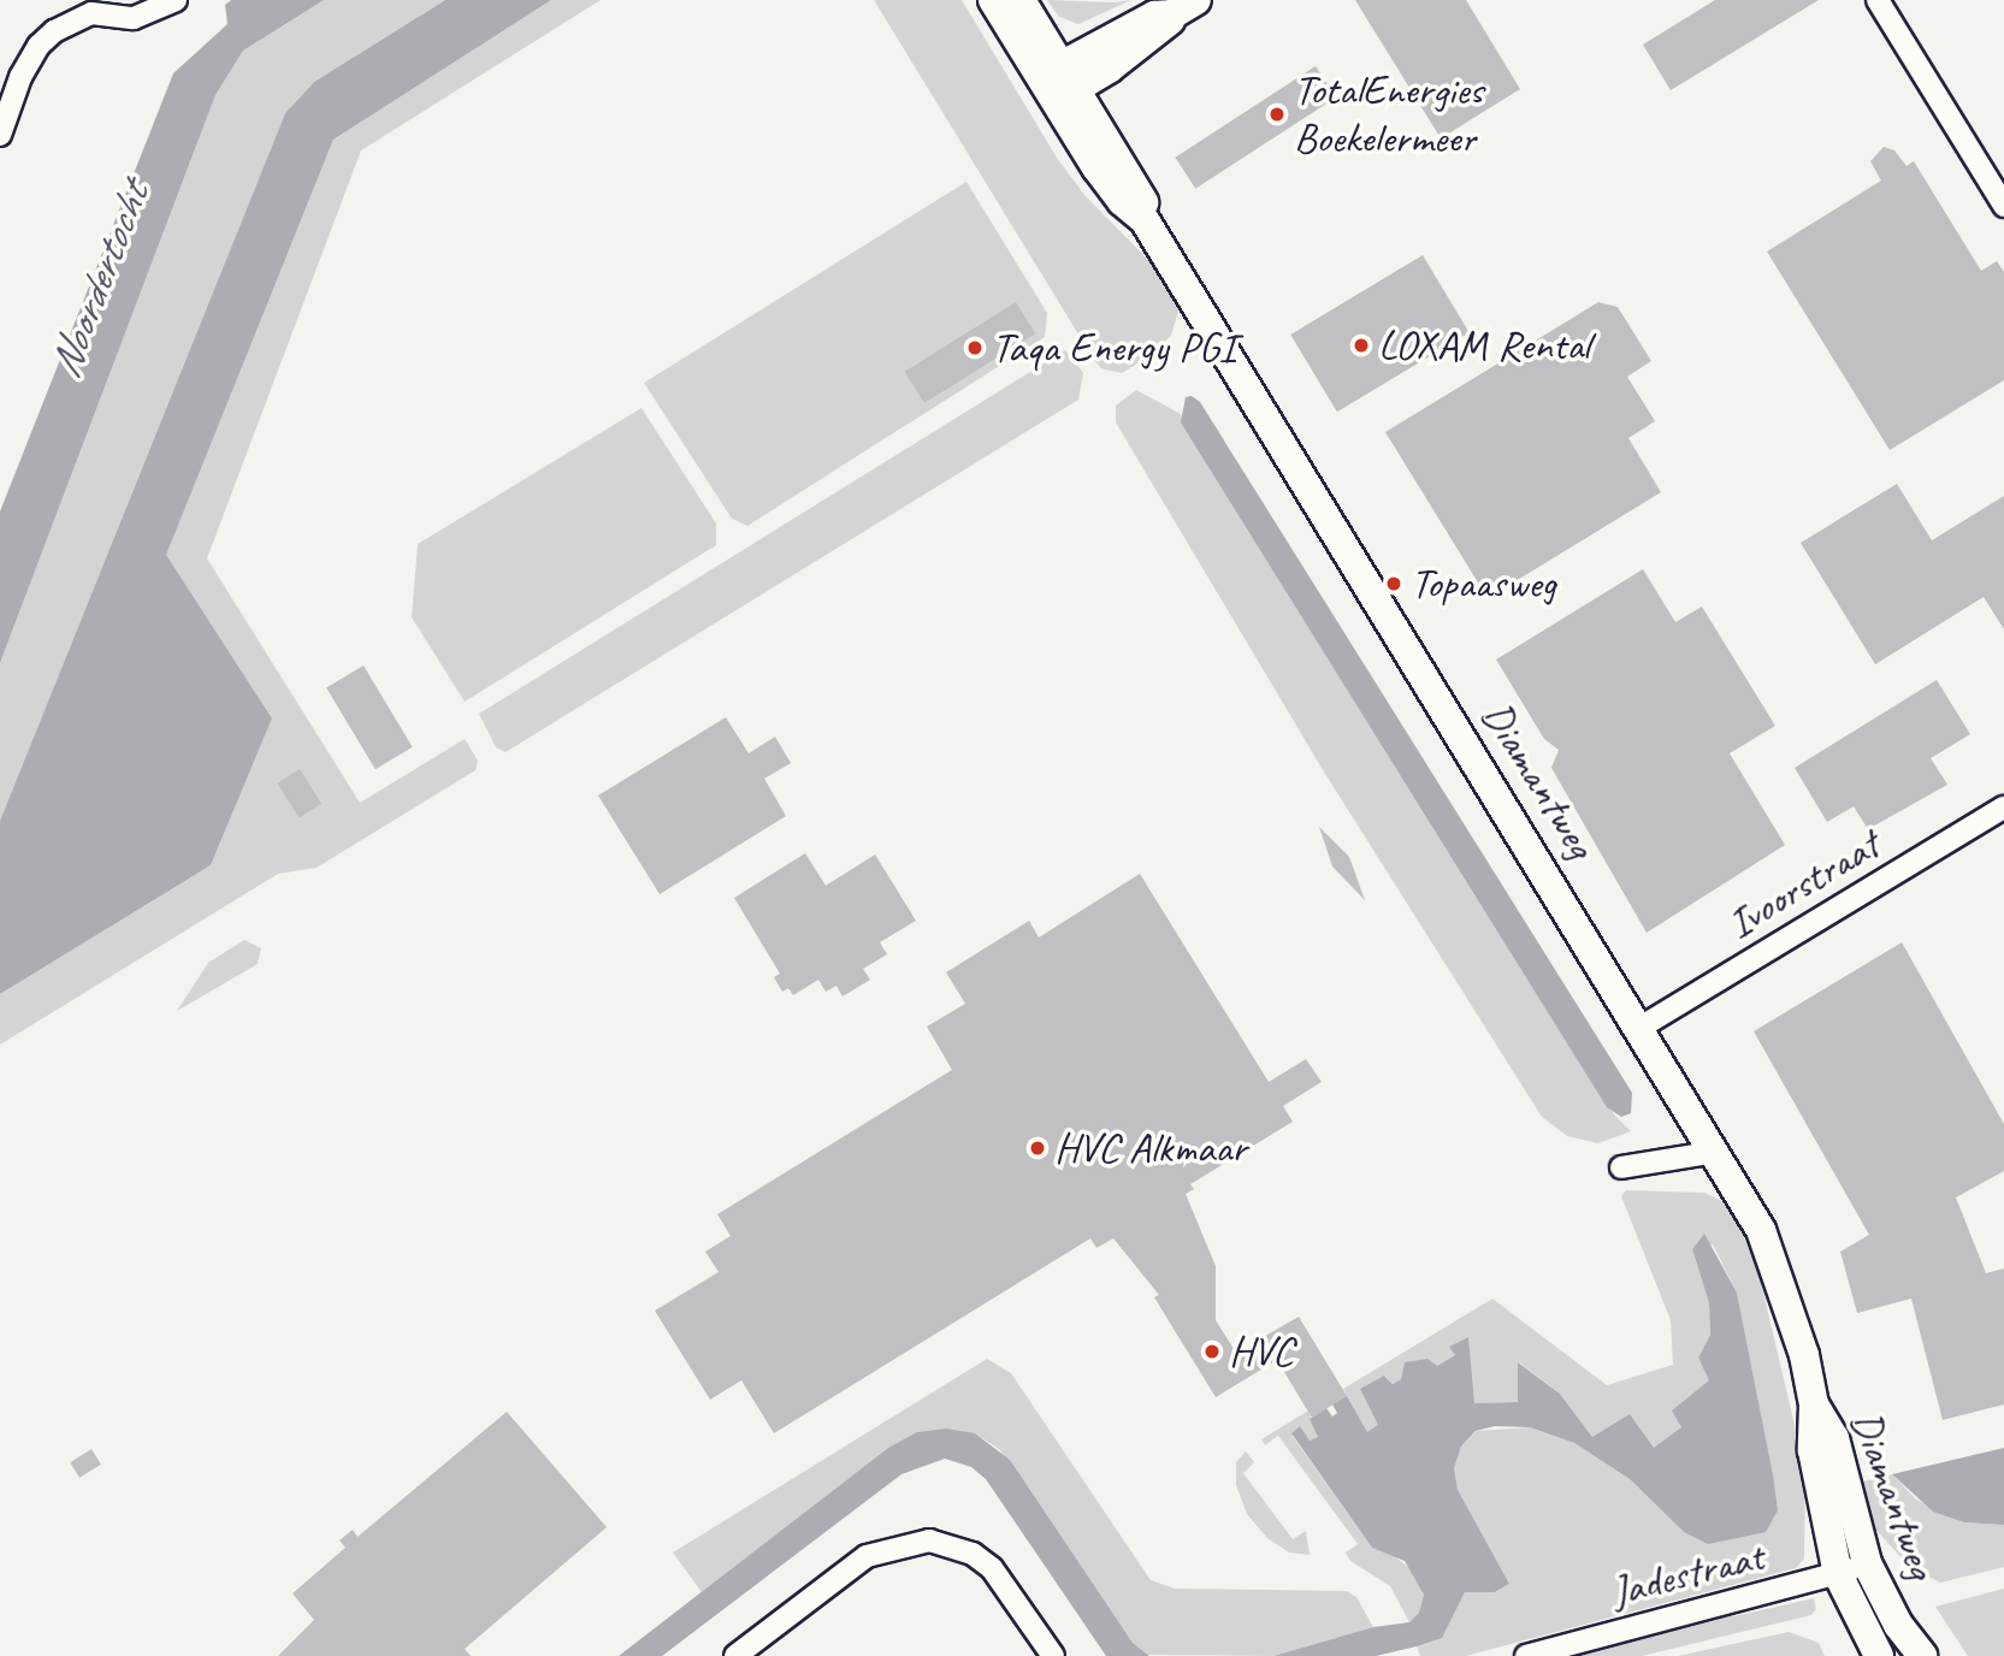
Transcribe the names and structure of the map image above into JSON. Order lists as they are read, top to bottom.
{
  "streets": {
    "street": ["Diamantweg", "Ivoorstraat", "Jadestraat"]
  },
  "crossings": [
    ["Diamantweg", "Ivoorstraat"],
    ["Diamantweg", "Jadestraat"]
  ],
  "water": ["Noordertocht"],
  "places": [
    "TotalEnergies Boekelermeer",
    "LOXAM Rental",
    "Taqa Energy PGI",
    "Topaasweg",
    "HVC Alkmaar",
    "HVC"
  ]
}
